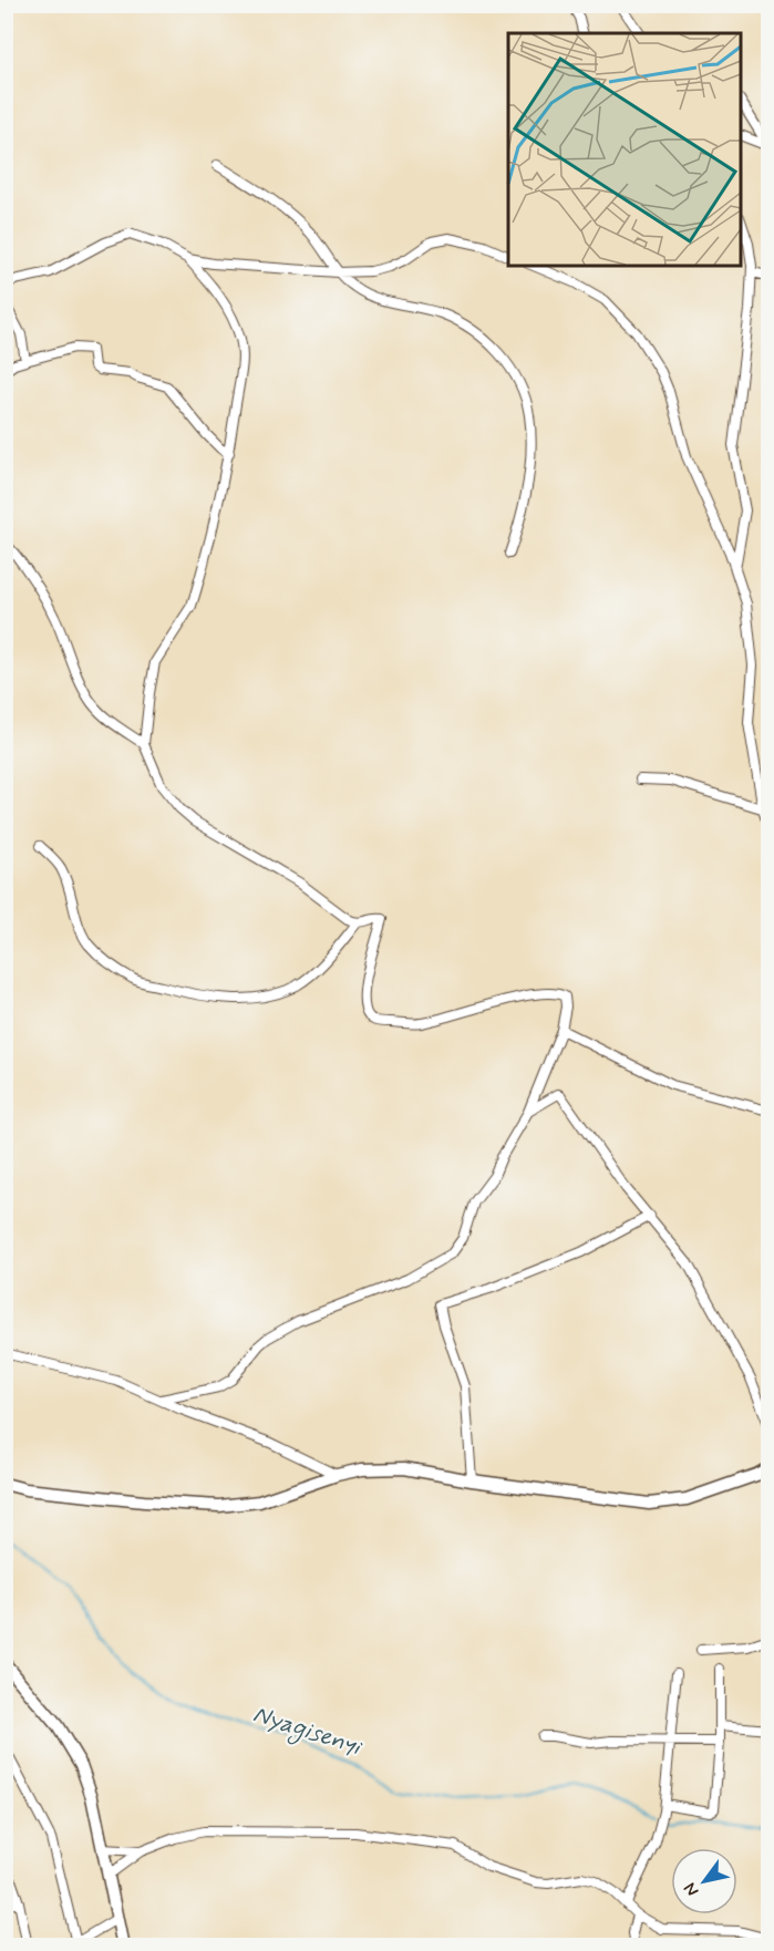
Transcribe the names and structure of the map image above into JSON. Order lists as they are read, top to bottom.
{
  "water": ["Nyagisenyi"],
  "north": "bottom left"
}
